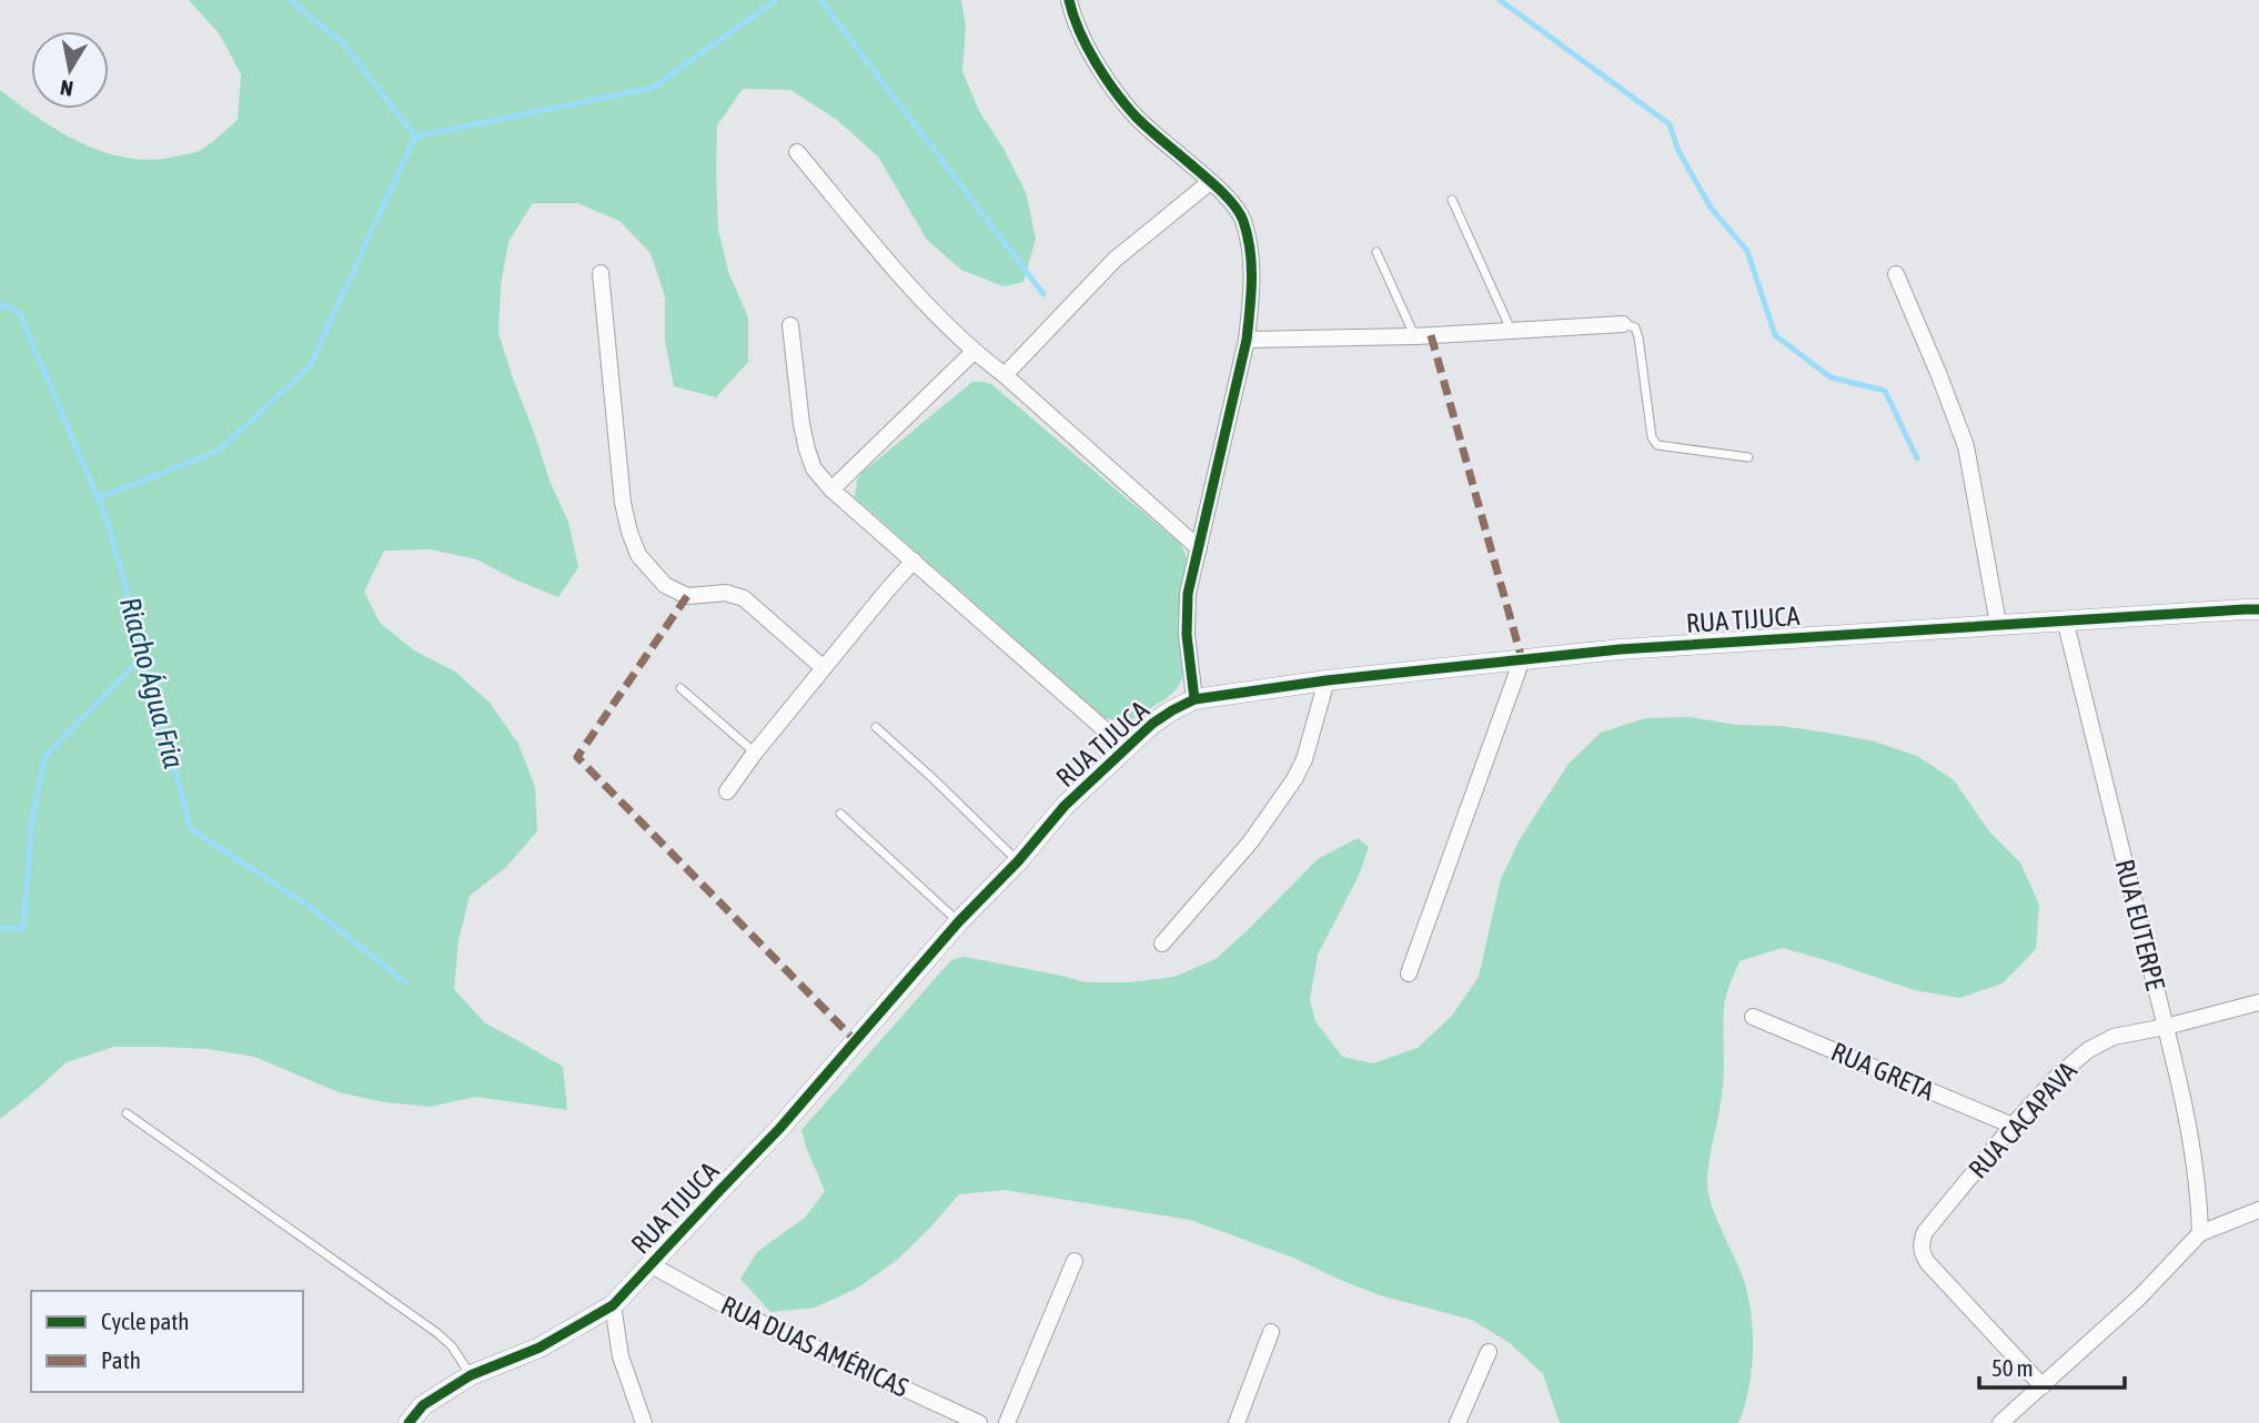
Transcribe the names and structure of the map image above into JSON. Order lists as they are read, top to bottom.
{
  "streets": {
    "street": [
      "RUA TIJUCA",
      "RUA EUTERPE",
      "RUA GRETA",
      "RUA CACAPAVA",
      "RUA DUAS AMÉRICAS"
    ]
  },
  "crossings": [
    ["RUA TIJUCA", "RUA EUTERPE"],
    ["RUA TIJUCA", "RUA DUAS AMÉRICAS"],
    ["RUA EUTERPE", "RUA CACAPAVA"],
    ["RUA GRETA", "RUA CACAPAVA"]
  ],
  "water": ["Riacho Água Fria"],
  "legend": ["Cycle path", "Path"],
  "scale_bar": "50 m",
  "north": "bottom"
}
